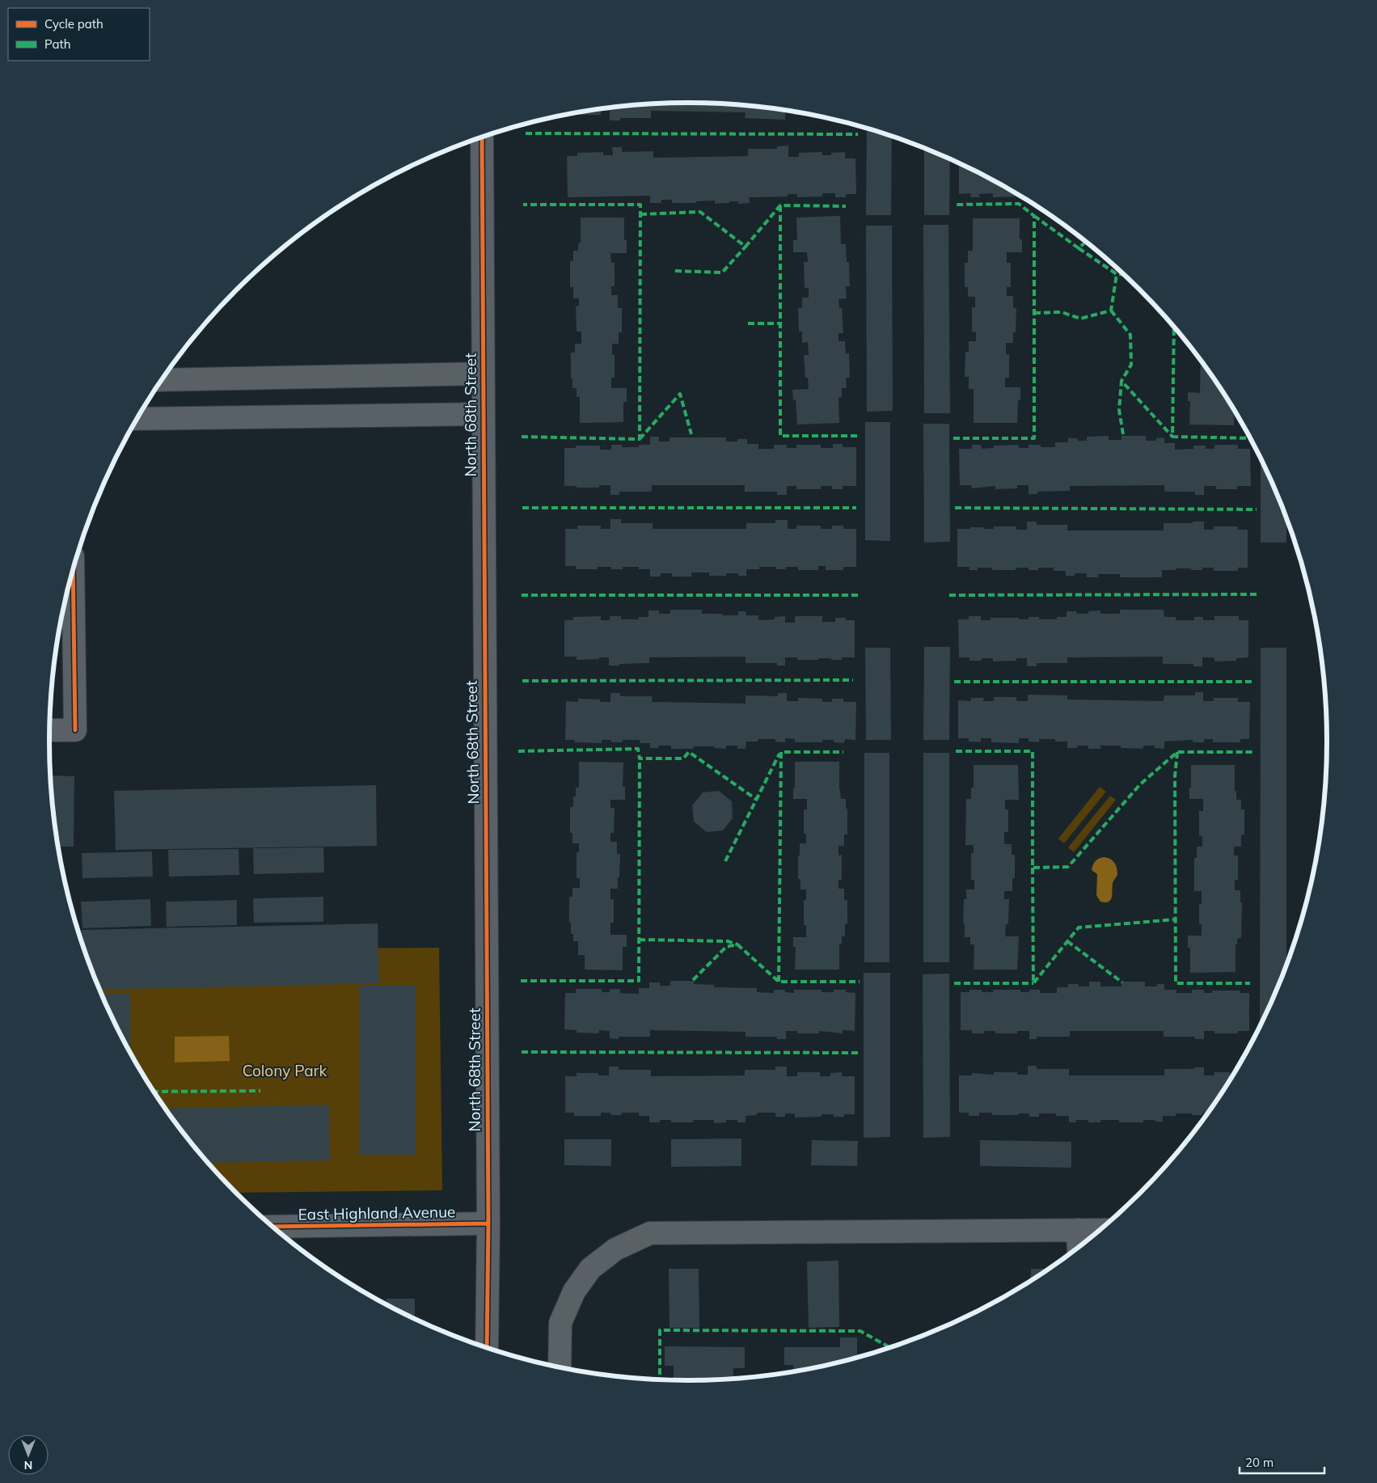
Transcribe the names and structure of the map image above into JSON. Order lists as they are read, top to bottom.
{
  "streets": {
    "street": ["North 68th Street", "East Highland Avenue"]
  },
  "crossings": [
    ["North 68th Street", "East Highland Avenue"]
  ],
  "parks": ["Colony Park"],
  "legend": ["Cycle path", "Path"],
  "scale_bar": "20 m",
  "north": "bottom"
}
